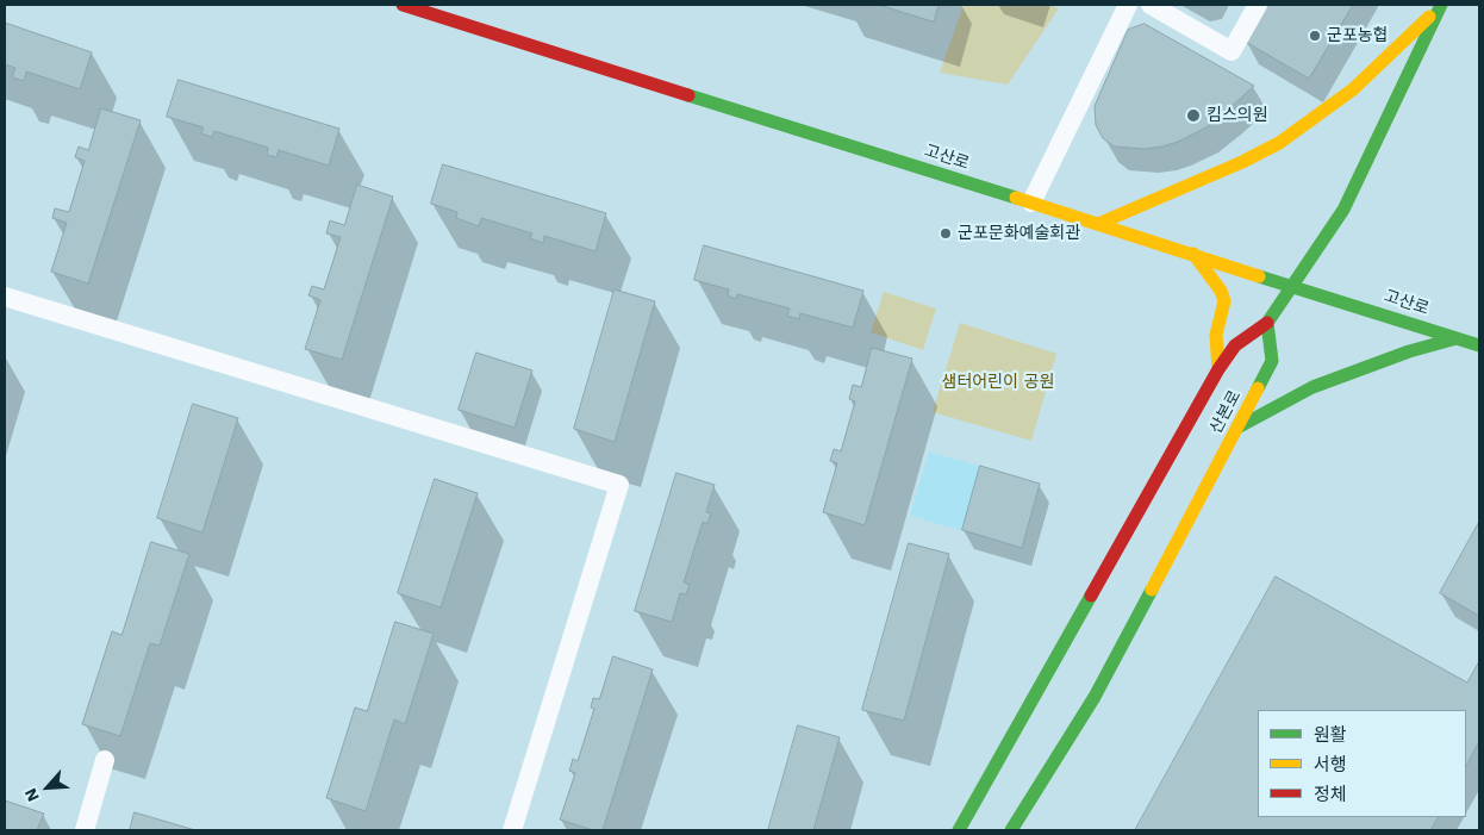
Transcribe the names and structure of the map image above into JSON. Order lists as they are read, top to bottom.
{
  "streets": {
    "street": ["고산로", "산본로"]
  },
  "parks": ["샘터어린이 공원"],
  "places": ["군포농협", "킴스의원", "군포문화예술회관"],
  "legend": ["원활", "서행", "정체"],
  "north": "bottom left"
}
